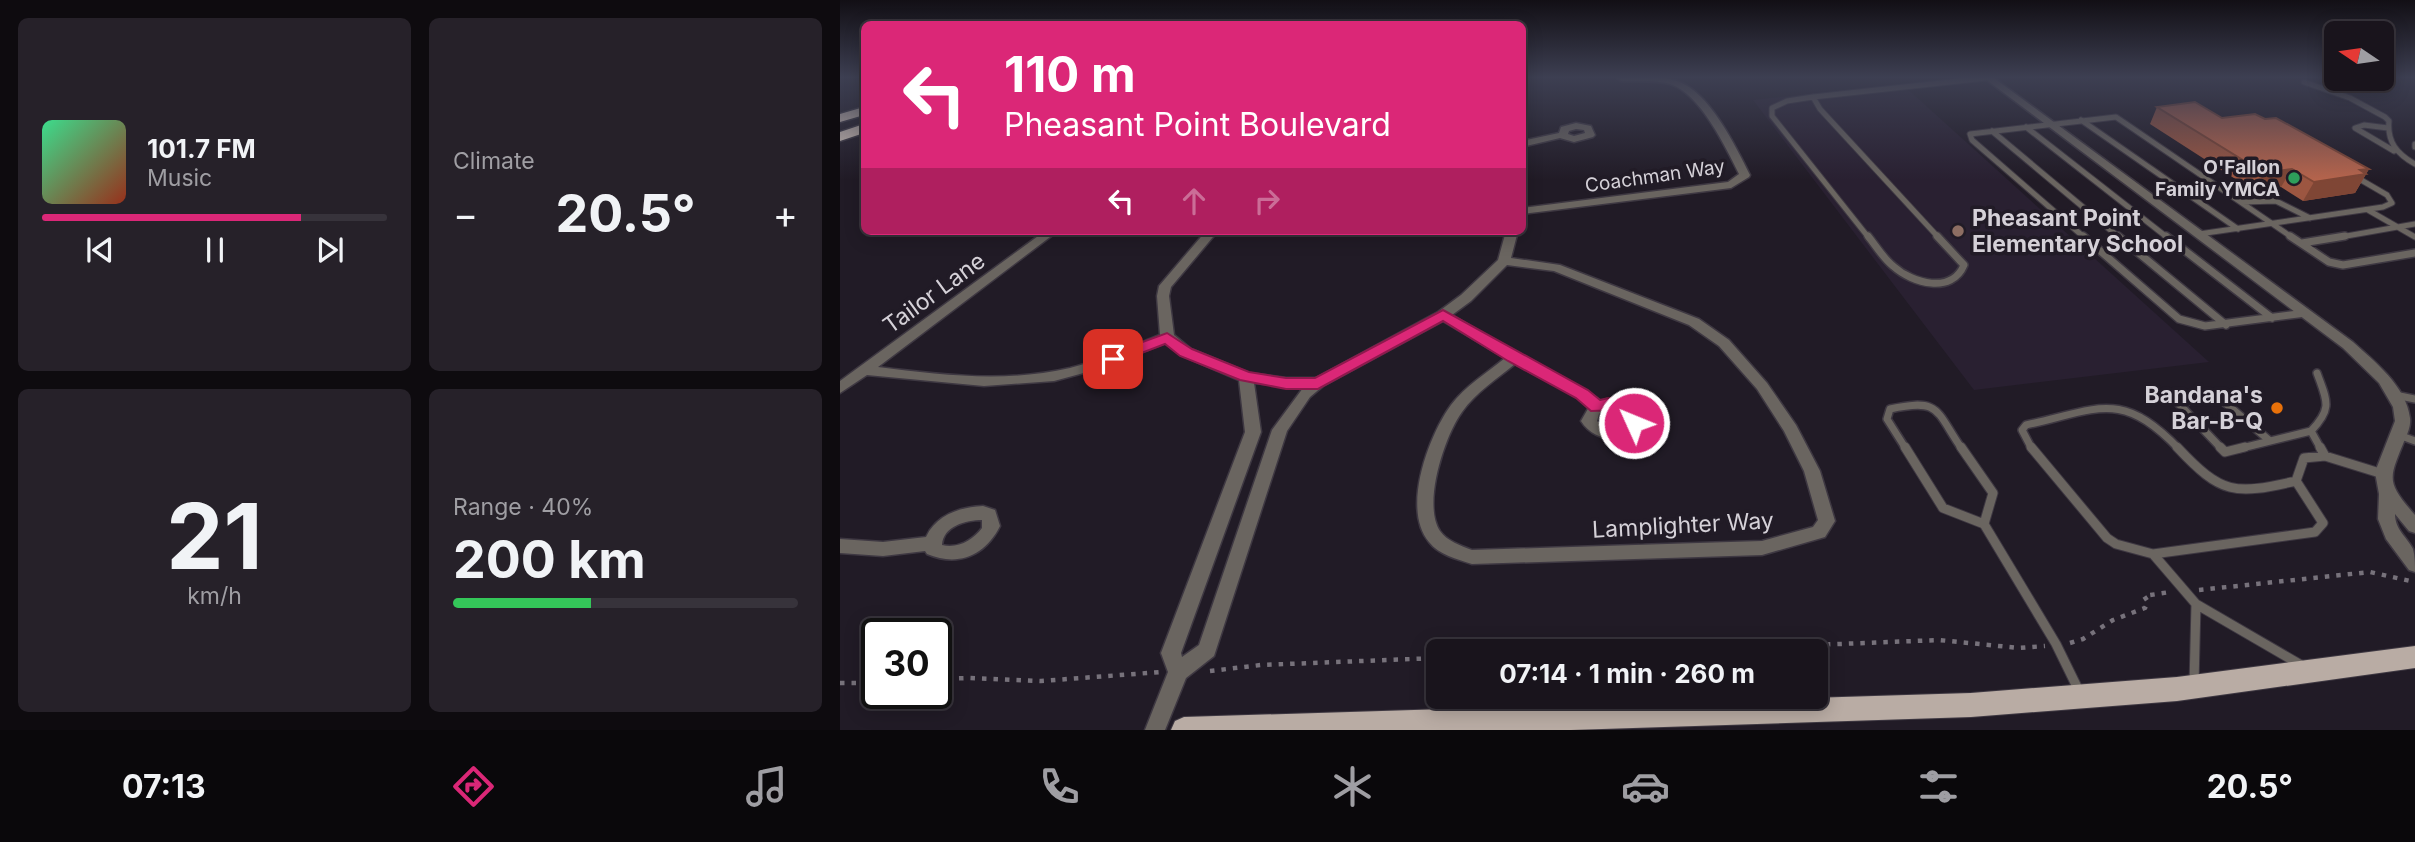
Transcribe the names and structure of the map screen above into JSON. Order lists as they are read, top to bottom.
{
  "streets": {
    "street": ["Coachman Way", "Tailor Lane", "Lamplighter Way"]
  },
  "places": ["O'Fallon Family YMCA", "Pheasant Point Elementary School", "Bandana's Bar-B-Q"],
  "north": "left",
  "page": {
    "tile": [
      "Climate",
      ["21", "km/h"],
      ["Range · 40%", "200 km"]
    ],
    "turn": ["110 m", "Pheasant Point Boulevard"],
    "song": ["101.7 FM", "Music"],
    "heat": ["−", "20.5°", "+"],
    "limit": "30",
    "trip": "07:14 · 1 min · 260 m",
    "tabs": ["07:13", "20.5°"]
  }
}
